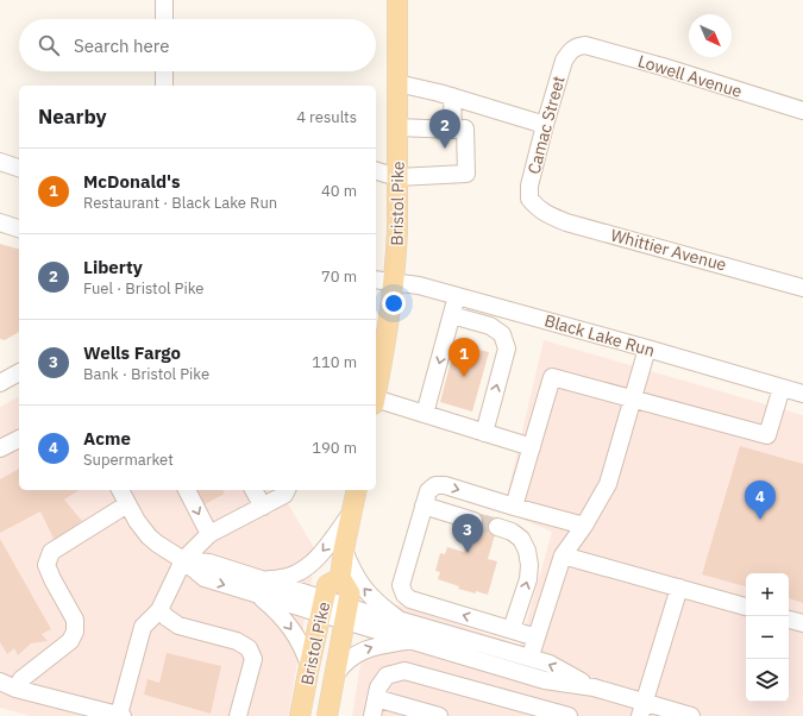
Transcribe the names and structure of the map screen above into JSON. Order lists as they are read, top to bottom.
{
  "streets": {
    "main road": ["Bristol Pike"],
    "street": [
      "Lowell Avenue",
      "Camac Street",
      "Whittier Avenue",
      "Black Lake Run"
    ]
  },
  "crossings": [
    ["Lowell Avenue", "Camac Street"],
    ["Camac Street", "Whittier Avenue"],
    ["Bristol Pike", "Black Lake Run"]
  ],
  "north": "bottom right",
  "page": {
    "search": "Search here",
    "heading": ["Nearby", "4 results"],
    "pins": [
      "2",
      "1",
      "4",
      "3"
    ],
    "list": [
      {
        "mark": "1",
        "name": "McDonald's",
        "note": "Restaurant · Black Lake Run",
        "value": "40 m"
      },
      {
        "mark": "2",
        "name": "Liberty",
        "note": "Fuel · Bristol Pike",
        "value": "70 m"
      },
      {
        "mark": "3",
        "name": "Wells Fargo",
        "note": "Bank · Bristol Pike",
        "value": "110 m"
      },
      {
        "mark": "4",
        "name": "Acme",
        "note": "Supermarket",
        "value": "190 m"
      }
    ],
    "map_buttons": ["+", "−"]
  }
}
